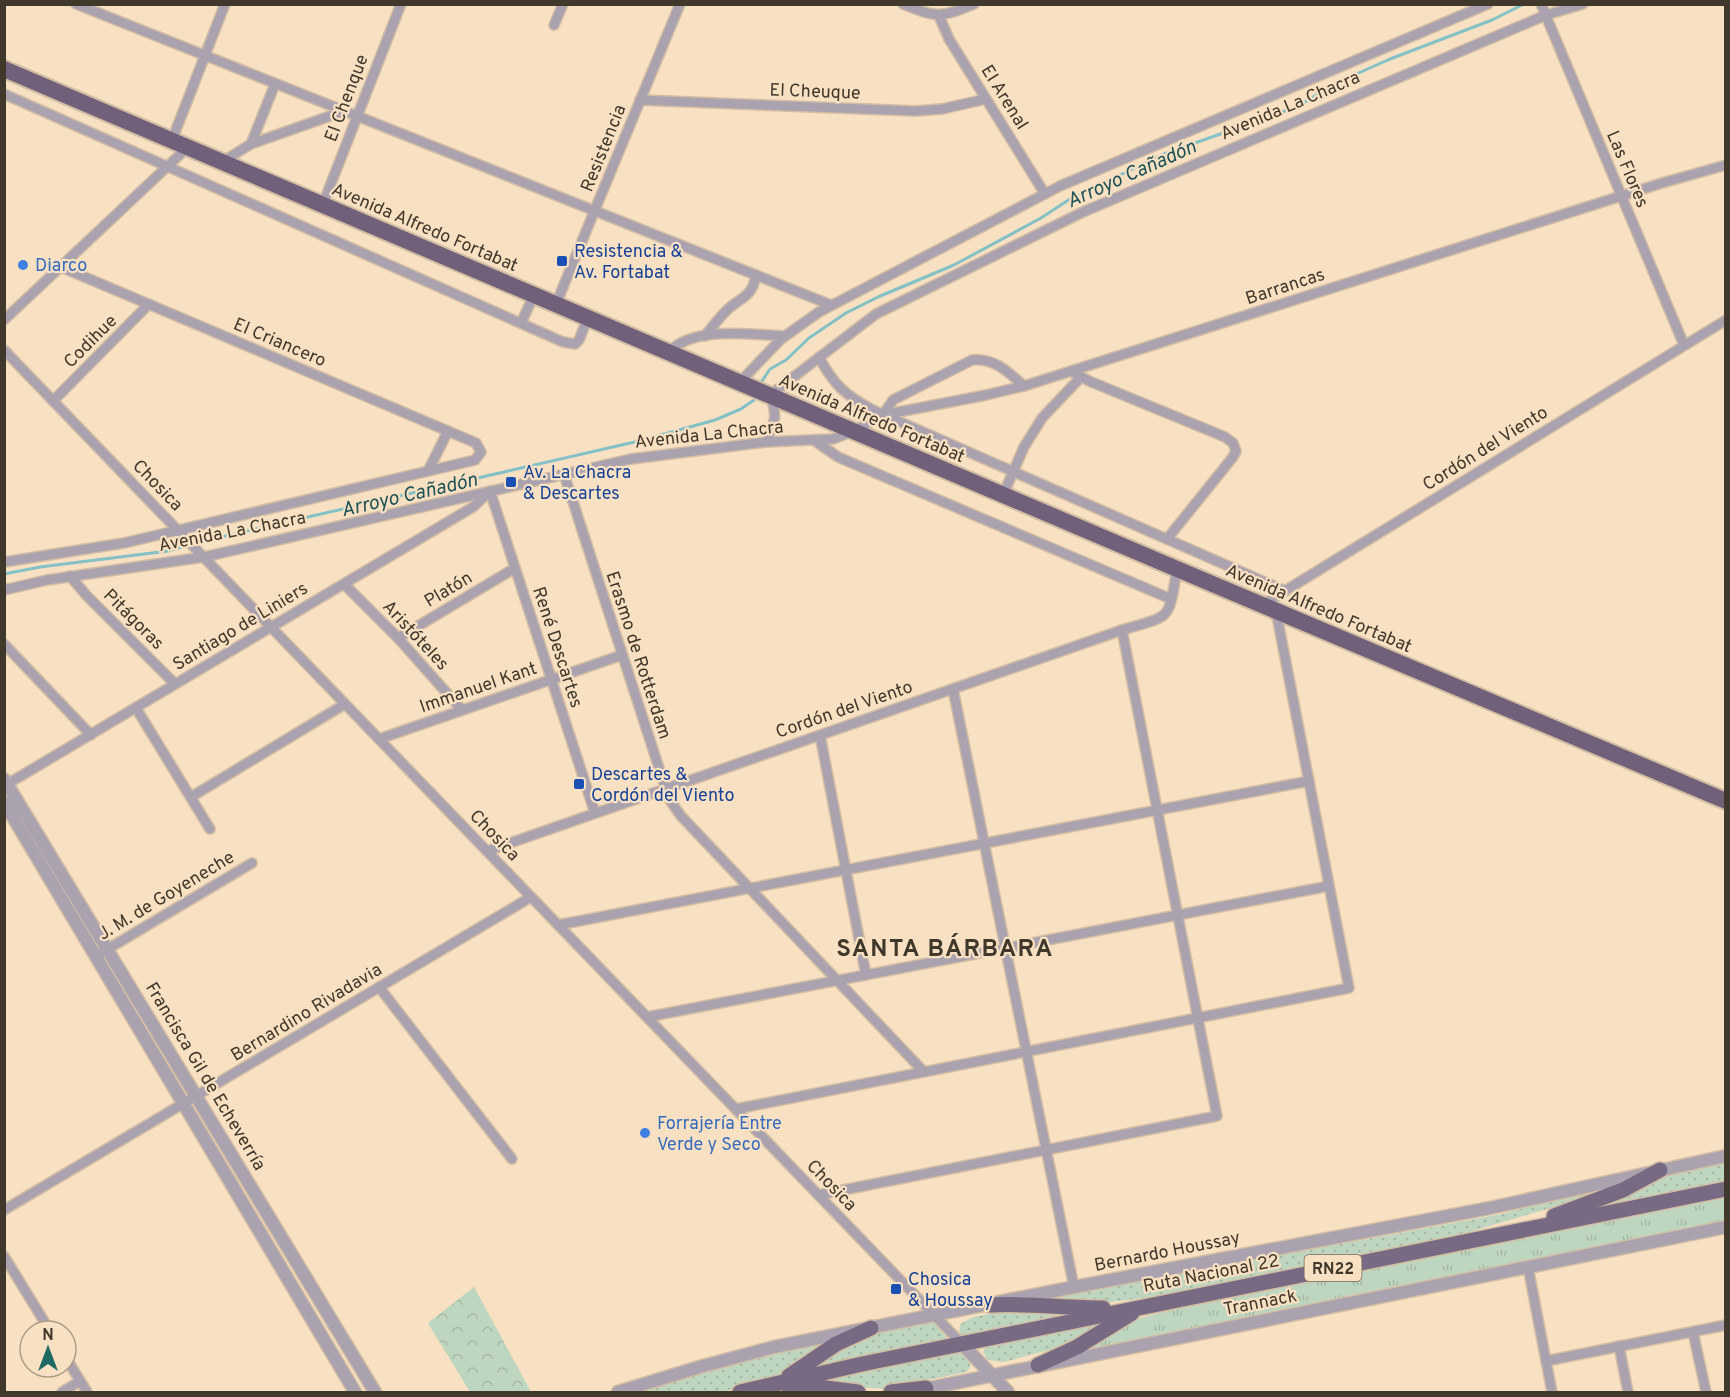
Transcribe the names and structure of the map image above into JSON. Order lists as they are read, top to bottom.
{
  "streets": {
    "highway": ["Avenida Alfredo Fortabat"],
    "main road": ["RN22", "Ruta Nacional 22"],
    "street": [
      "El Cheuque",
      "El Arenal",
      "El Chenque",
      "Avenida La Chacra",
      "Resistencia",
      "Las Flores",
      "Barrancas",
      "Codihue",
      "El Criancero",
      "Cordón del Viento",
      "Chosica",
      "Platón",
      "Pitágoras",
      "Santiago de Liniers",
      "Aristóteles",
      "René Descartes",
      "Erasmo de Rotterdam",
      "Immanuel Kant",
      "J. M. de Goyeneche",
      "Bernardino Rivadavia",
      "Francisca Gil de Echeverría",
      "Bernardo Houssay",
      "Trannack"
    ]
  },
  "crossings": [
    ["El Cheuque", "El Arenal"],
    ["El Cheuque", "Resistencia"],
    ["El Arenal", "Avenida La Chacra"],
    ["El Chenque", "Avenida Alfredo Fortabat"],
    ["Avenida La Chacra", "Las Flores"],
    ["Avenida La Chacra", "Avenida Alfredo Fortabat"],
    ["Avenida La Chacra", "Barrancas"],
    ["Avenida La Chacra", "El Criancero"],
    ["Avenida La Chacra", "Chosica"],
    ["Avenida La Chacra", "Pitágoras"],
    ["Avenida La Chacra", "Santiago de Liniers"],
    ["Avenida La Chacra", "René Descartes"],
    ["Avenida La Chacra", "Erasmo de Rotterdam"],
    ["Resistencia", "Avenida Alfredo Fortabat"],
    ["Las Flores", "Barrancas"],
    ["Las Flores", "Cordón del Viento"],
    ["Avenida Alfredo Fortabat", "Barrancas"],
    ["Avenida Alfredo Fortabat", "Cordón del Viento"],
    ["Codihue", "El Criancero"],
    ["Codihue", "Chosica"],
    ["Cordón del Viento", "Chosica"],
    ["Cordón del Viento", "René Descartes"],
    ["Cordón del Viento", "Erasmo de Rotterdam"],
    ["Chosica", "Santiago de Liniers"],
    ["Chosica", "Immanuel Kant"],
    ["Chosica", "Bernardino Rivadavia"],
    ["Chosica", "Bernardo Houssay"],
    ["Chosica", "Ruta Nacional 22"],
    ["Platón", "Aristóteles"],
    ["Platón", "René Descartes"],
    ["Pitágoras", "Santiago de Liniers"],
    ["Santiago de Liniers", "Aristóteles"],
    ["Santiago de Liniers", "René Descartes"],
    ["Santiago de Liniers", "Francisca Gil de Echeverría"],
    ["Aristóteles", "Immanuel Kant"],
    ["René Descartes", "Immanuel Kant"],
    ["Erasmo de Rotterdam", "Immanuel Kant"],
    ["J. M. de Goyeneche", "Francisca Gil de Echeverría"],
    ["Bernardino Rivadavia", "Francisca Gil de Echeverría"]
  ],
  "districts": ["SANTA BÁRBARA"],
  "water": ["Arroyo Cañadón"],
  "places": {
    "transit": [
      "Resistencia & Av. Fortabat",
      "Av. La Chacra & Descartes",
      "Descartes & Cordón del Viento",
      "Chosica & Houssay"
    ],
    "other": ["Diarco", "Forrajería Entre Verde y Seco"]
  },
  "north": "top"
}
